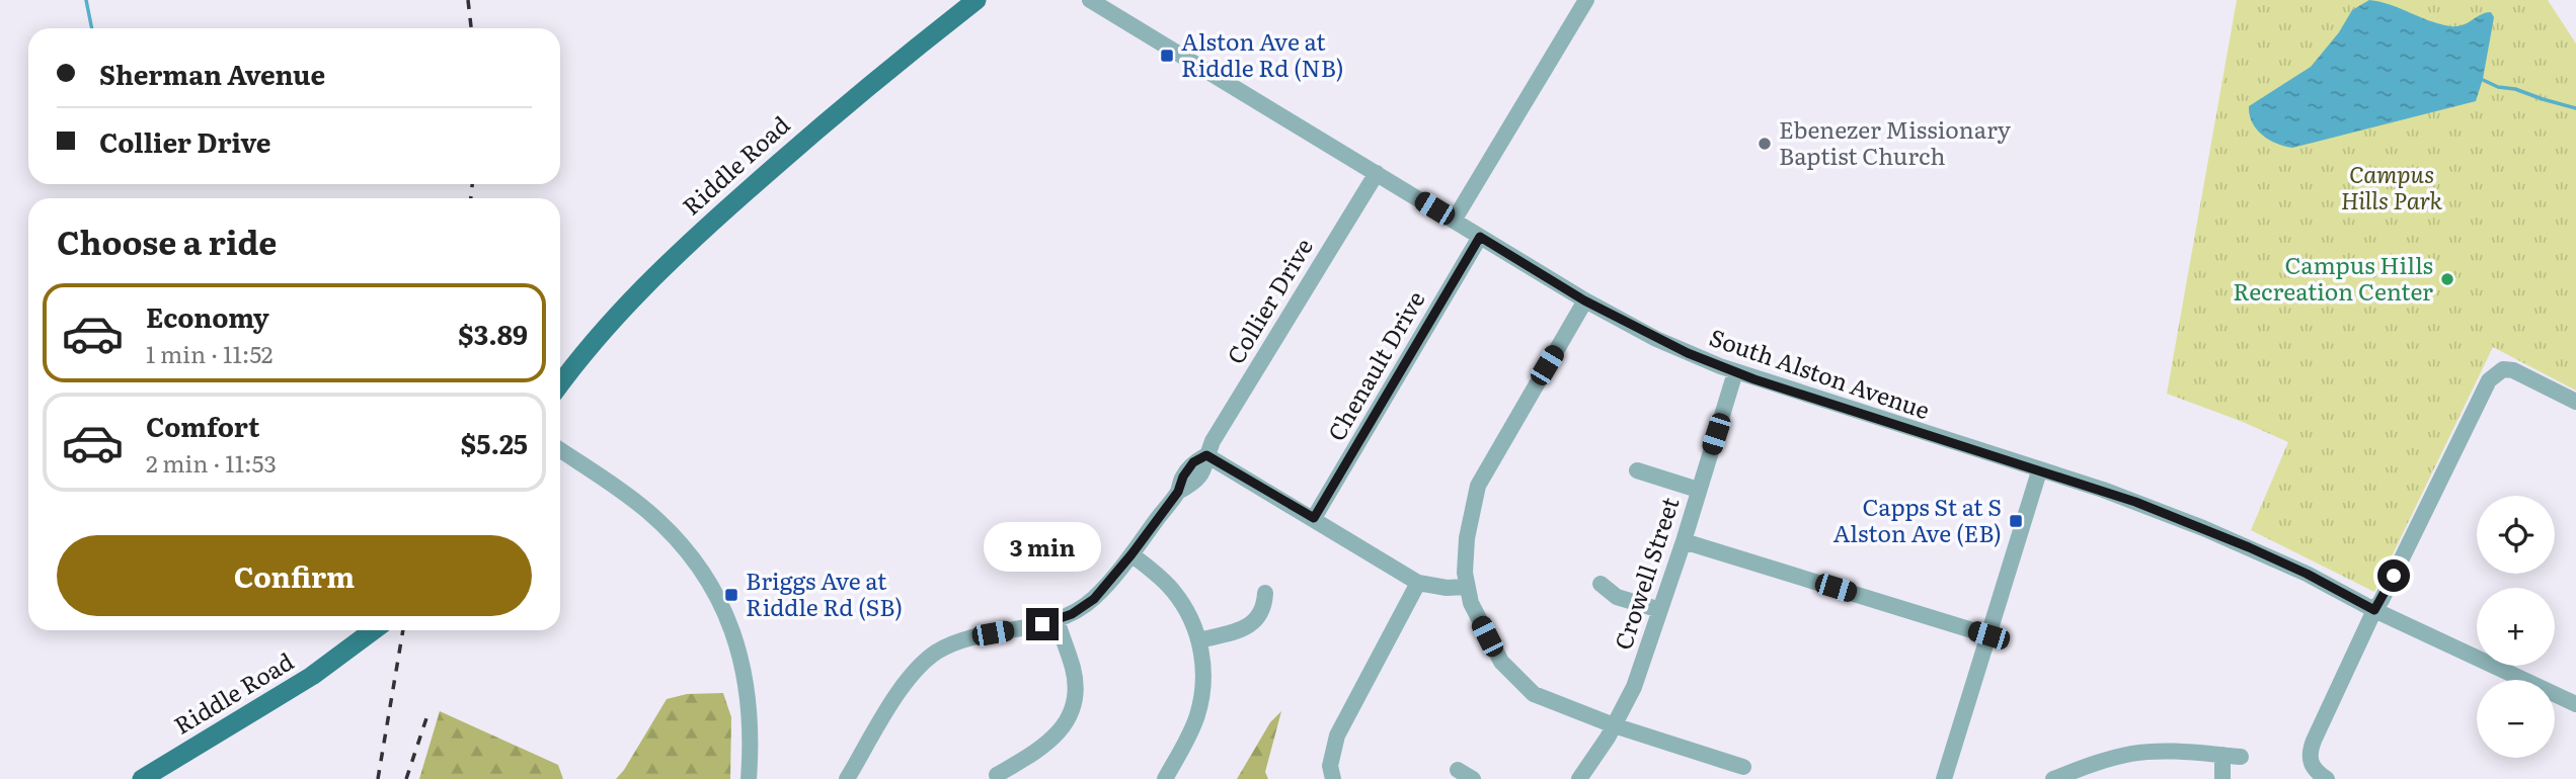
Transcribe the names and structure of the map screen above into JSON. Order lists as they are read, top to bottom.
{
  "streets": {
    "main road": ["Riddle Road"],
    "street": [
      "Collier Drive",
      "Chenault Drive",
      "South Alston Avenue",
      "Crowell Street"
    ]
  },
  "crossings": [
    ["Collier Drive", "South Alston Avenue"],
    ["Chenault Drive", "South Alston Avenue"],
    ["South Alston Avenue", "Crowell Street"]
  ],
  "parks": ["Campus Hills Park"],
  "places": {
    "transit": ["Alston Ave at Riddle Rd (NB)", "Capps St at S Alston Ave (EB)", "Briggs Ave at Riddle Rd (SB)"],
    "other": ["Ebenezer Missionary Baptist Church", "Campus Hills Recreation Center"]
  },
  "page": {
    "banner": ["Sherman Avenue", "Collier Drive"],
    "heading": "Choose a ride",
    "list": [
      {
        "name": "Economy",
        "note": "1 min · 11:52",
        "value": "$3.89"
      },
      {
        "name": "Comfort",
        "note": "2 min · 11:53",
        "value": "$5.25"
      }
    ],
    "map_buttons": ["+", "−"],
    "buttons": "Confirm",
    "bubble": "3 min"
  }
}
